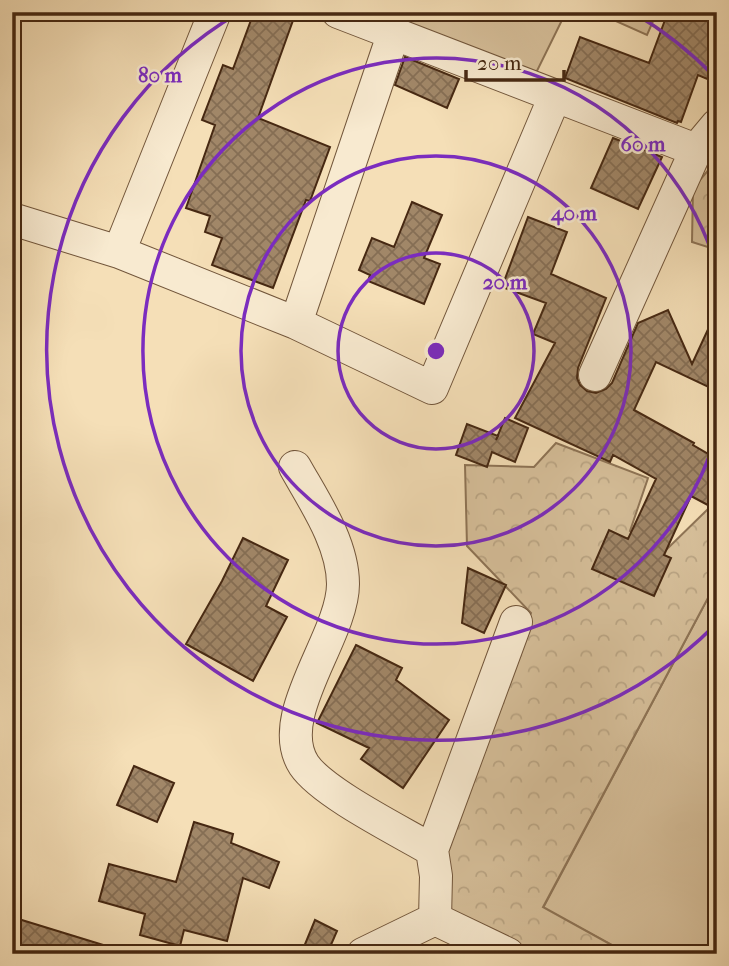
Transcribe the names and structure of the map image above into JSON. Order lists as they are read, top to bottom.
{
  "scale_bar": "20 m",
  "rings": [
    "80 m",
    "60 m",
    "40 m",
    "20 m"
  ]
}
